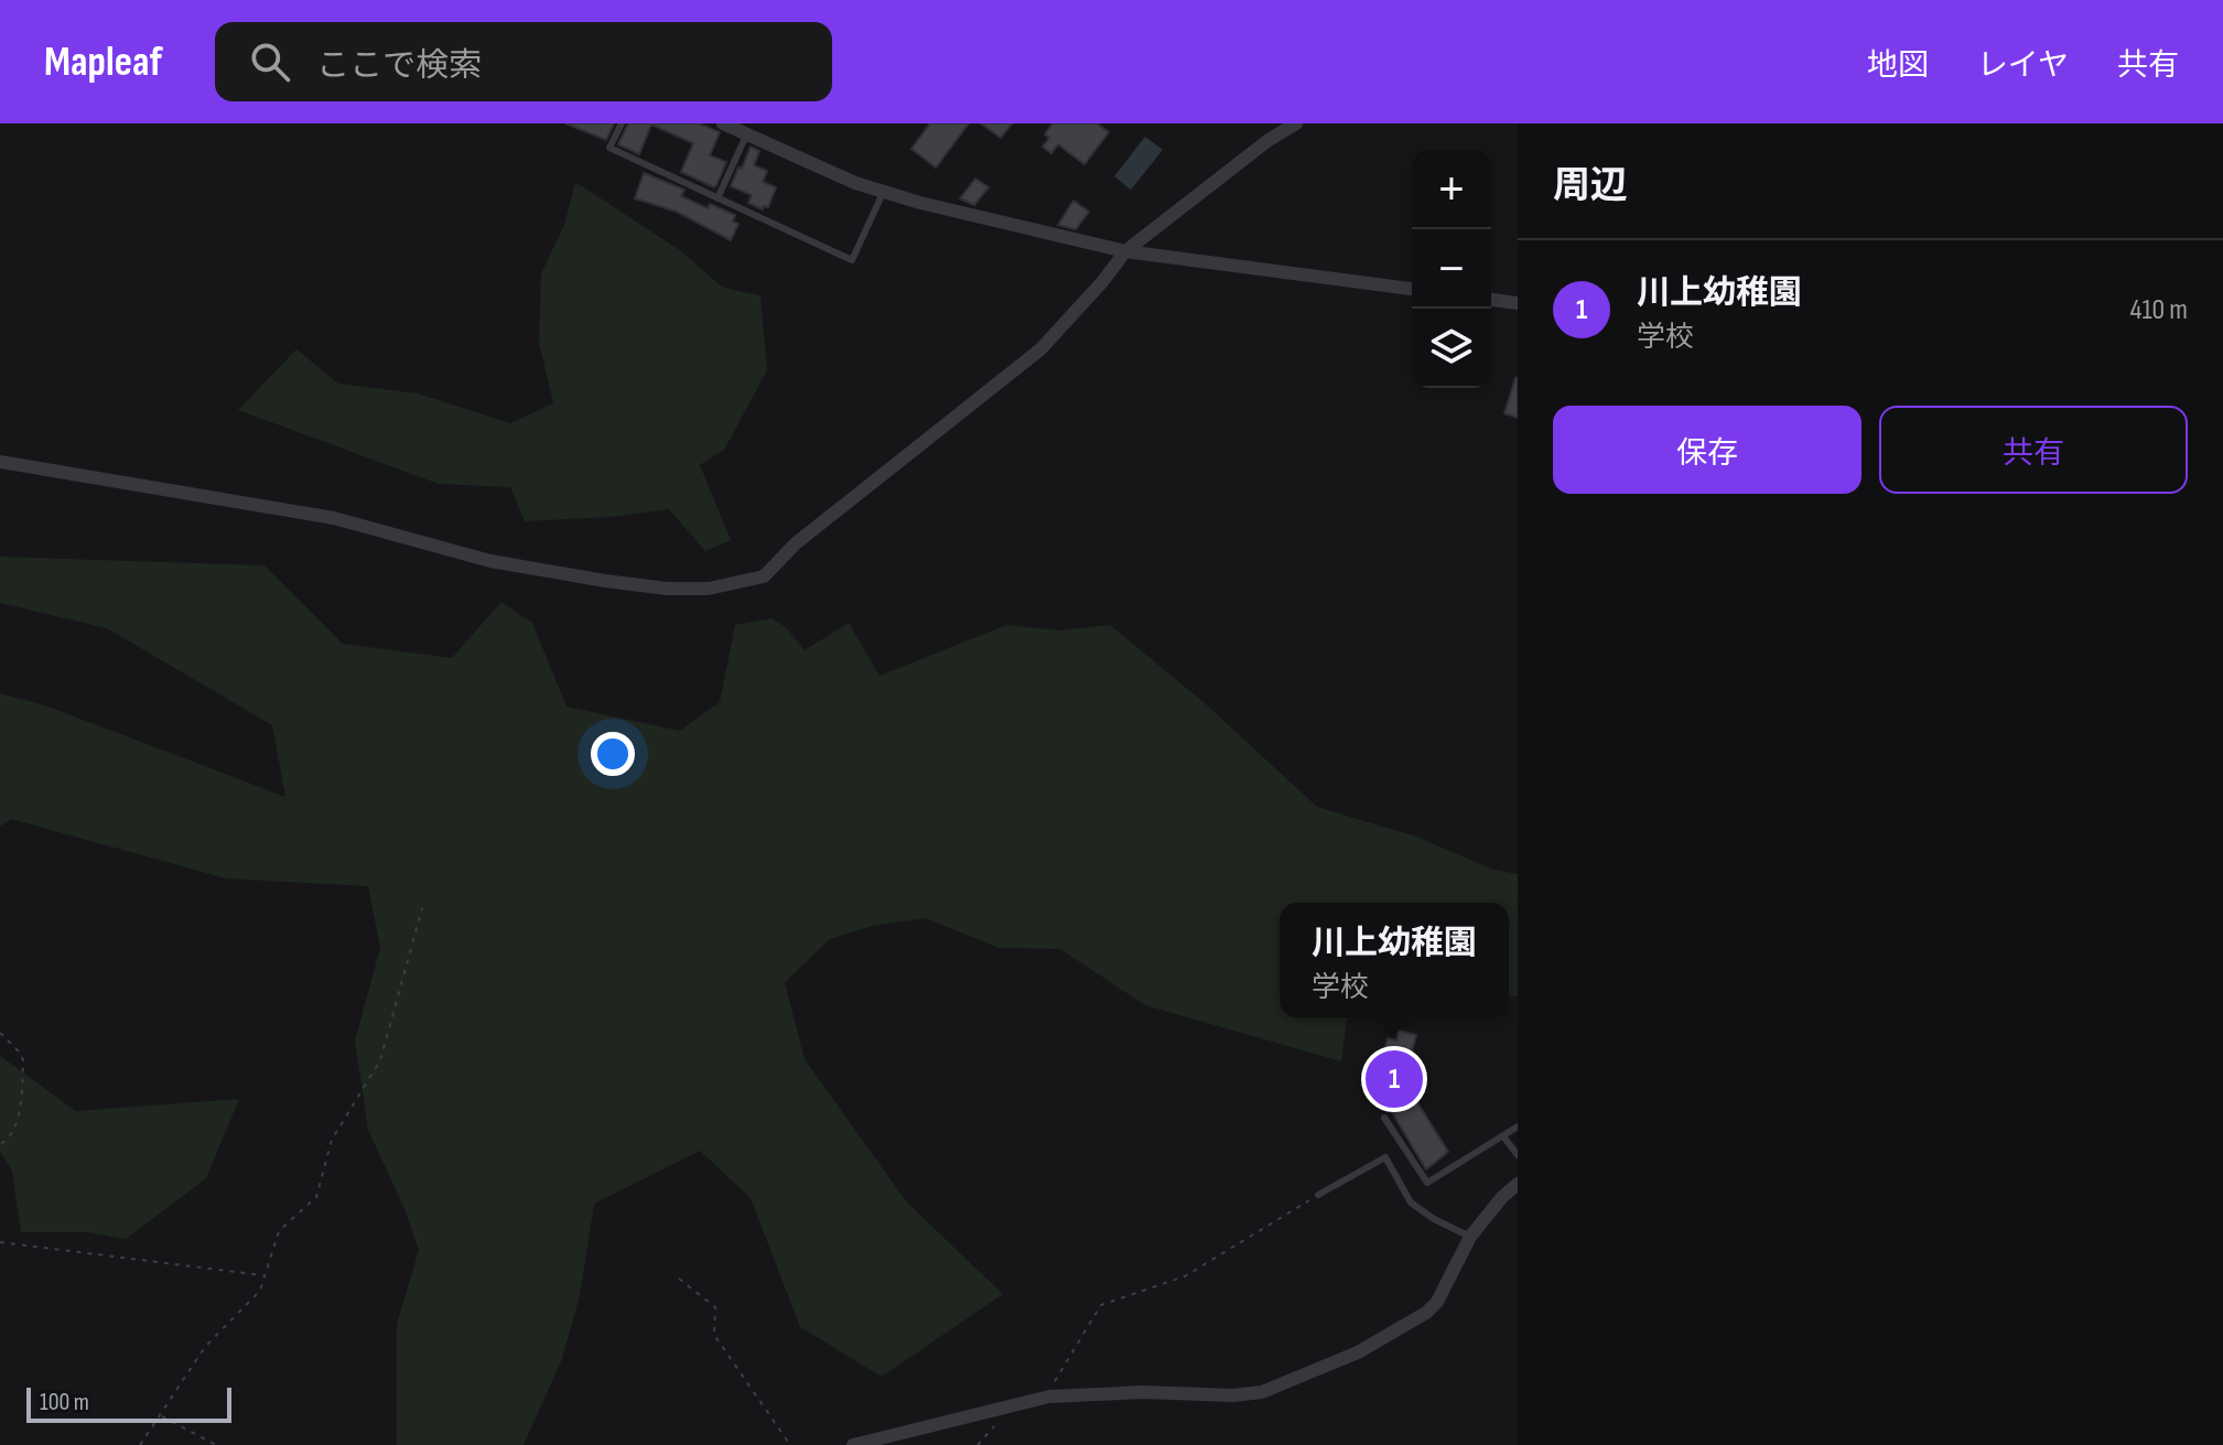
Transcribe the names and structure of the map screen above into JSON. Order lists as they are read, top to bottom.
{
  "scale_bar": "100 m",
  "page": {
    "header": "Mapleaf",
    "search": "ここで検索",
    "nav": ["地図", "レイヤ", "共有"],
    "heading": "周辺",
    "map_buttons": ["+", "−"],
    "list": [
      {
        "mark": "1",
        "name": "川上幼稚園",
        "note": "学校",
        "value": "410 m"
      }
    ],
    "buttons": ["保存", "共有"],
    "popup": ["川上幼稚園", "学校"],
    "pins": "1",
    "scale": "100 m"
  }
}
